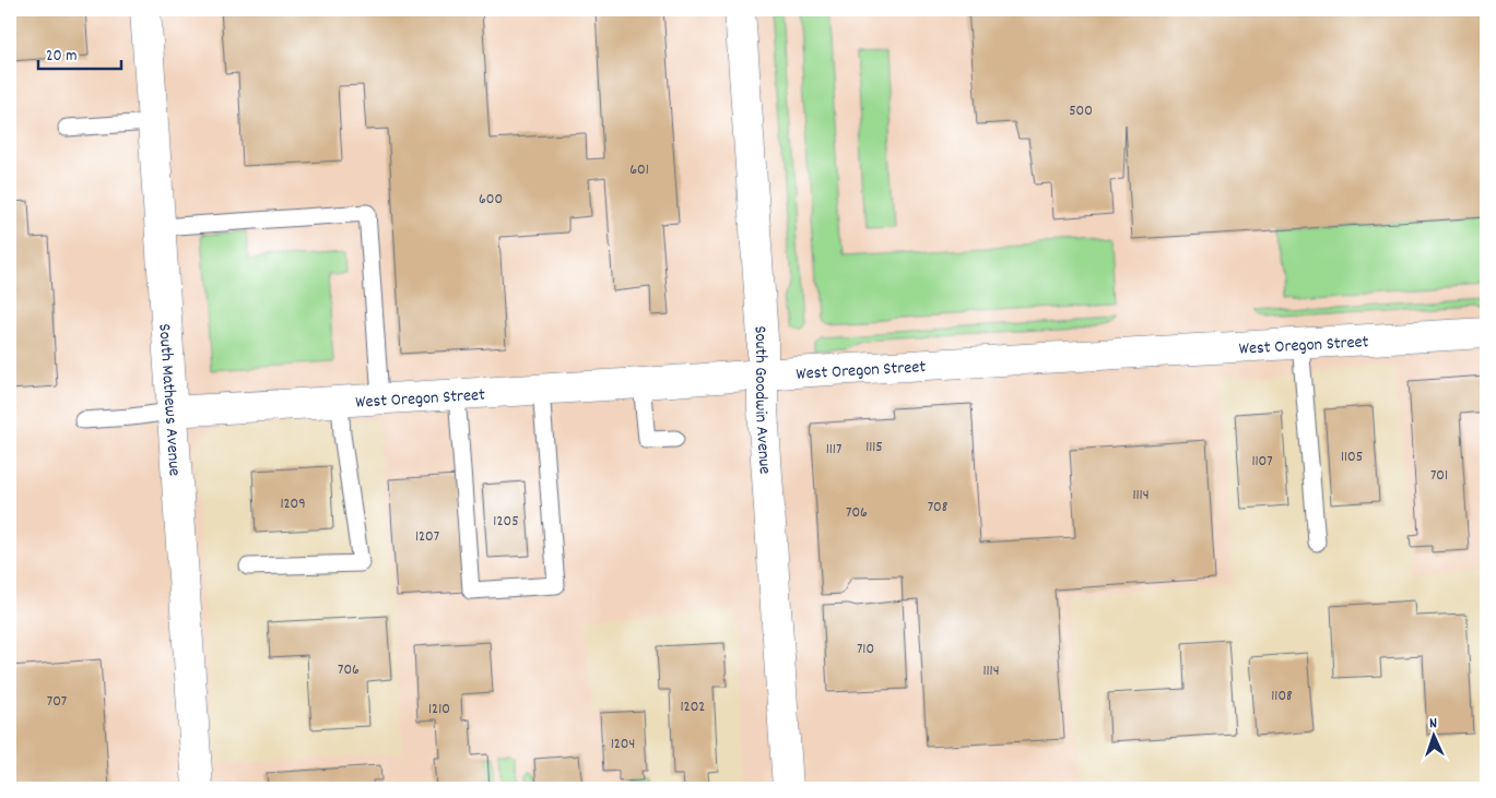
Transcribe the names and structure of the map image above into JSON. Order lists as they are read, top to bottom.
{
  "streets": {
    "street": ["West Oregon Street", "South Mathews Avenue", "South Goodwin Avenue"]
  },
  "crossings": [
    ["West Oregon Street", "South Mathews Avenue"],
    ["West Oregon Street", "South Goodwin Avenue"]
  ],
  "house_numbers": [
    "500",
    "601",
    "600",
    "1115",
    "1117",
    "1105",
    "1107",
    "701",
    "1114",
    "1209",
    "708",
    "706",
    "1205",
    "1207",
    "710",
    "706",
    "1114",
    "1108",
    "707",
    "1202",
    "1210",
    "1204"
  ],
  "scale_bar": "20 m",
  "north": "top"
}
